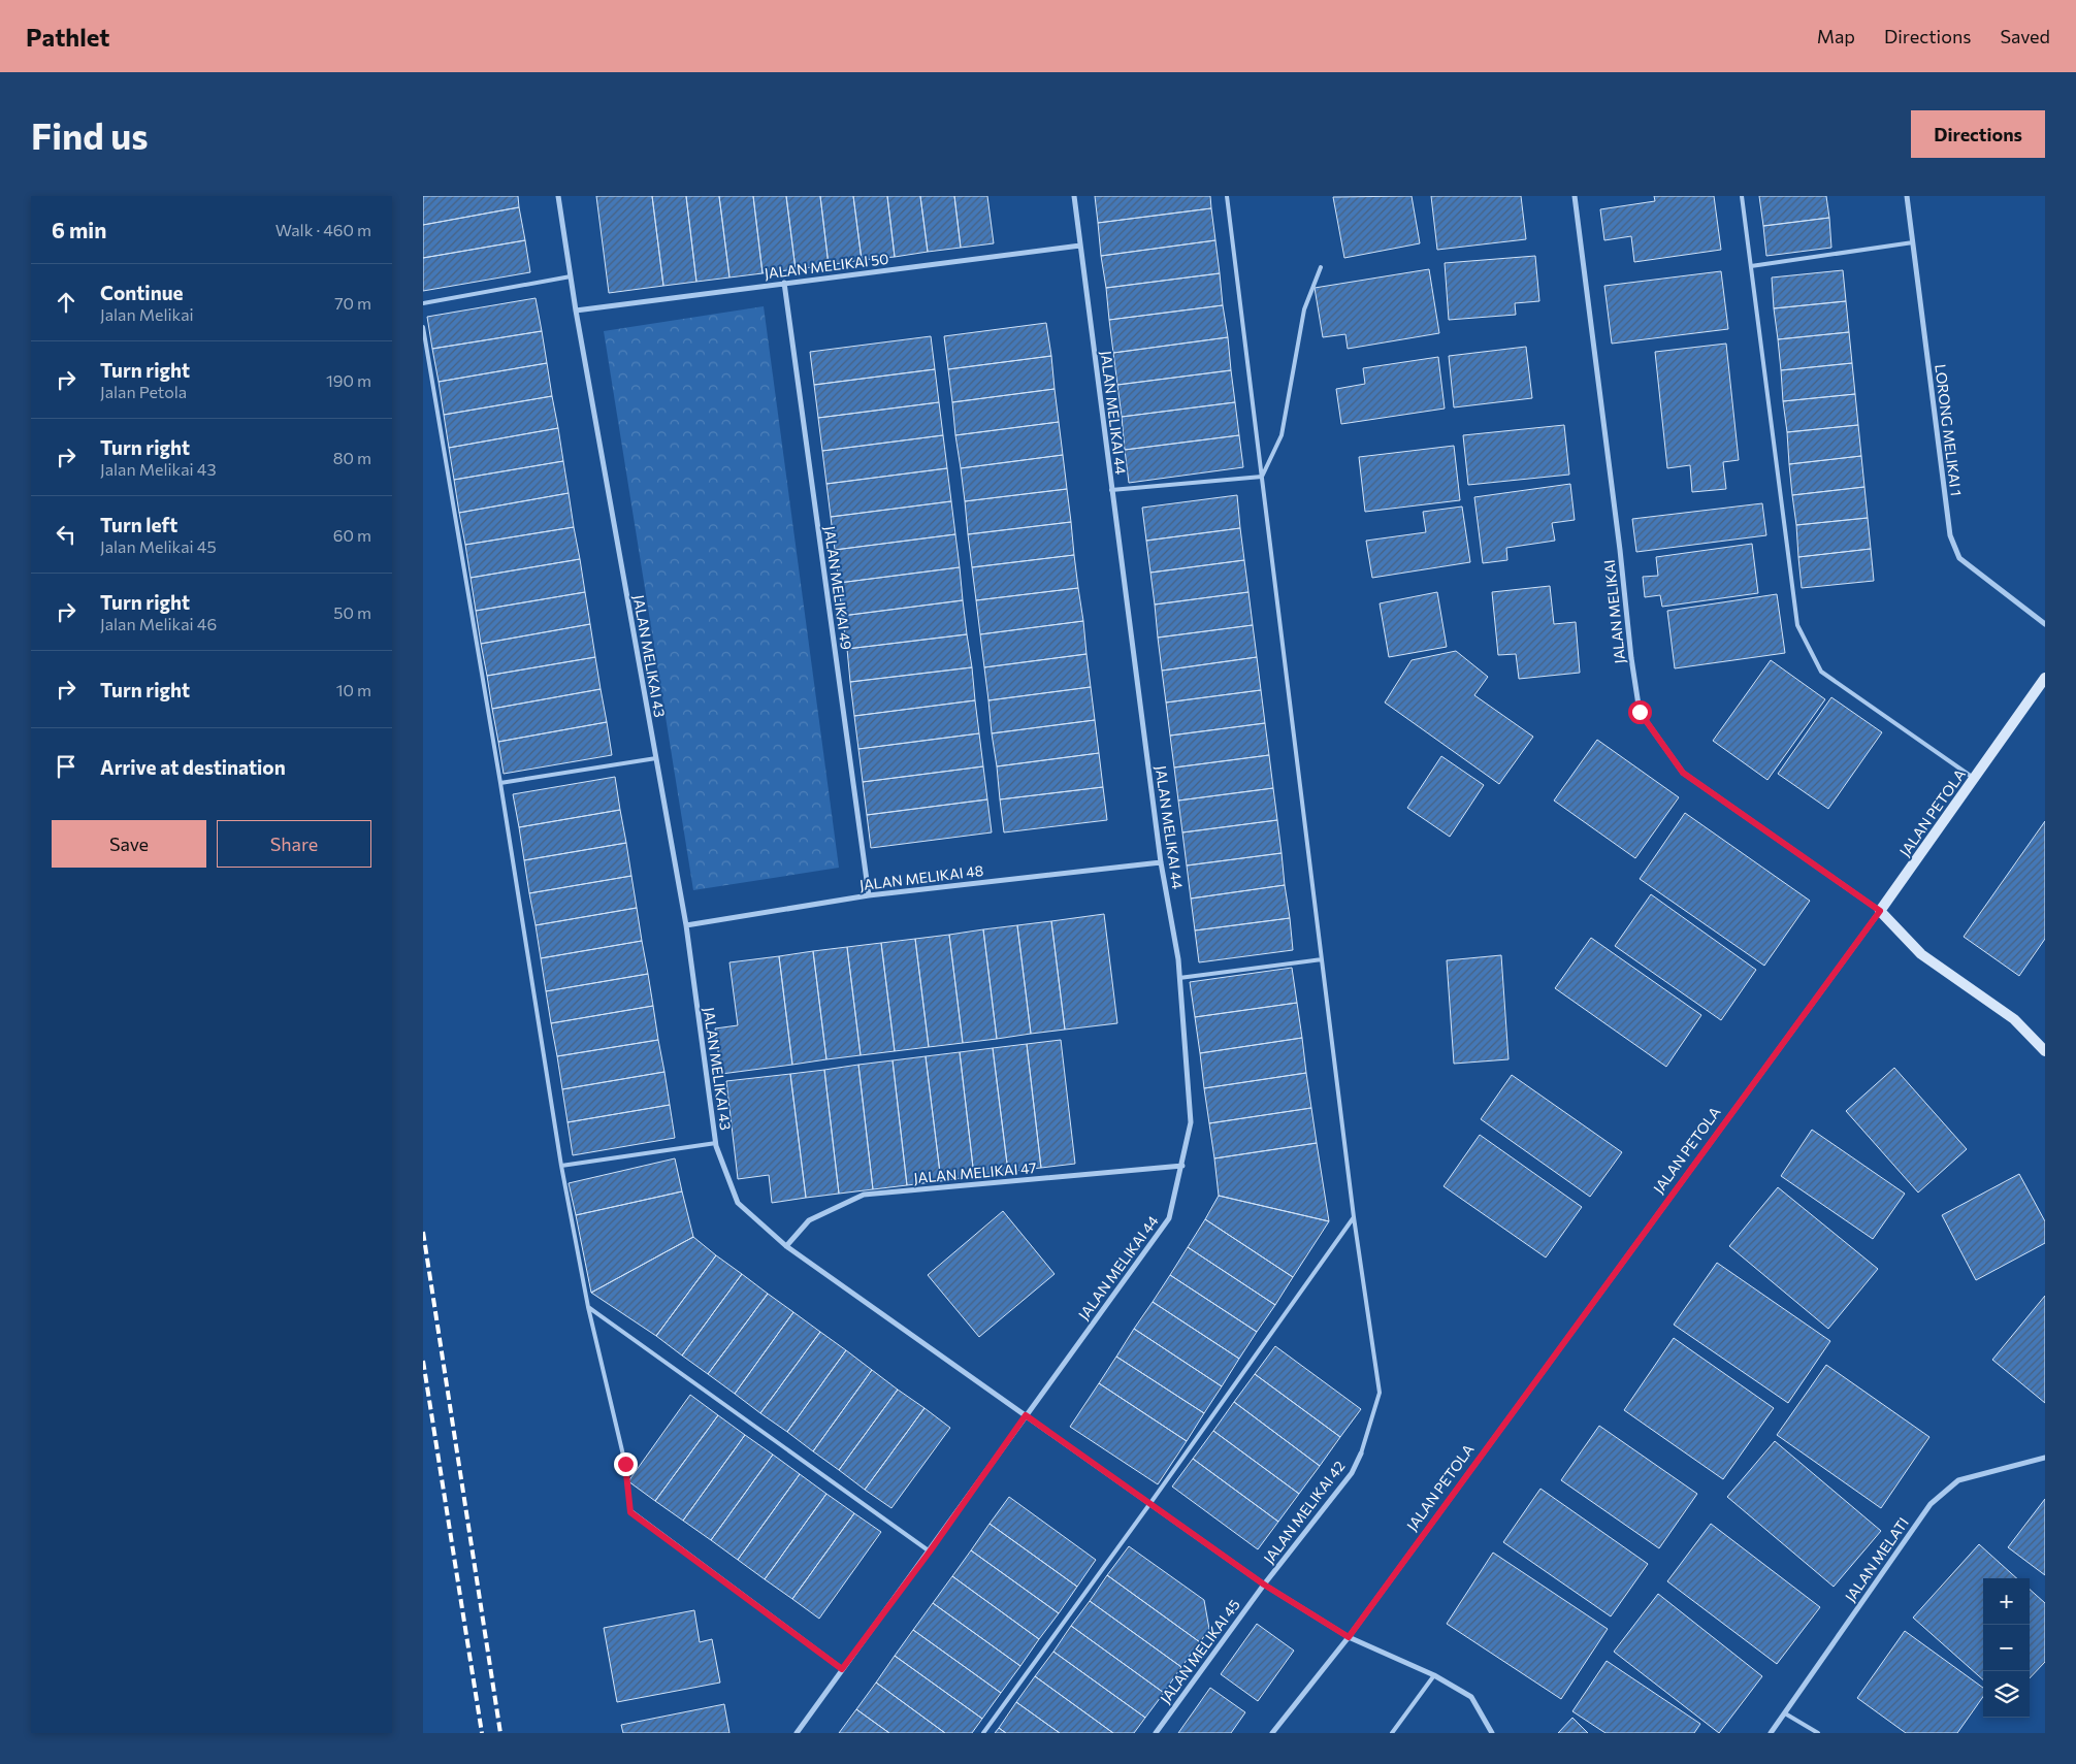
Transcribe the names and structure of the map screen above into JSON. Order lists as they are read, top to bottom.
{
  "streets": {
    "street": [
      "JALAN MELIKAI 50",
      "JALAN MELIKAI 44",
      "LORONG MELIKAI 1",
      "JALAN MELIKAI 49",
      "JALAN MELIKAI",
      "JALAN MELIKAI 43",
      "JALAN PETOLA",
      "JALAN MELIKAI 48",
      "JALAN MELIKAI 47",
      "JALAN MELIKAI 42",
      "JALAN MELATI",
      "JALAN MELIKAI 45"
    ]
  },
  "crossings": [
    ["JALAN MELIKAI 50", "JALAN MELIKAI 44"],
    ["JALAN MELIKAI 50", "JALAN MELIKAI 49"],
    ["JALAN MELIKAI 50", "JALAN MELIKAI 43"],
    ["JALAN MELIKAI 44", "JALAN MELIKAI 43"],
    ["JALAN MELIKAI 44", "JALAN MELIKAI 48"],
    ["JALAN MELIKAI 44", "JALAN MELIKAI 47"],
    ["JALAN MELIKAI 49", "JALAN MELIKAI 48"],
    ["JALAN MELIKAI", "JALAN PETOLA"],
    ["JALAN MELIKAI 43", "JALAN PETOLA"],
    ["JALAN MELIKAI 43", "JALAN MELIKAI 48"],
    ["JALAN MELIKAI 43", "JALAN MELIKAI 47"],
    ["JALAN MELIKAI 43", "JALAN MELIKAI 42"],
    ["JALAN MELIKAI 43", "JALAN MELIKAI 45"],
    ["JALAN MELIKAI 42", "JALAN MELIKAI 45"]
  ],
  "page": {
    "header": "Pathlet",
    "nav": ["Map", "Directions", "Saved"],
    "buttons": [
      "Directions",
      ["Save", "Share"]
    ],
    "title": "Find us",
    "heading": ["6 min", "Walk · 460 m"],
    "list": [
      ["Continue", "Jalan Melikai", "70 m"],
      ["Turn right", "Jalan Petola", "190 m"],
      ["Turn right", "Jalan Melikai 43", "80 m"],
      ["Turn left", "Jalan Melikai 45", "60 m"],
      ["Turn right", "Jalan Melikai 46", "50 m"],
      ["Turn right", "10 m"],
      "Arrive at destination"
    ],
    "map_buttons": ["+", "−"]
  }
}
